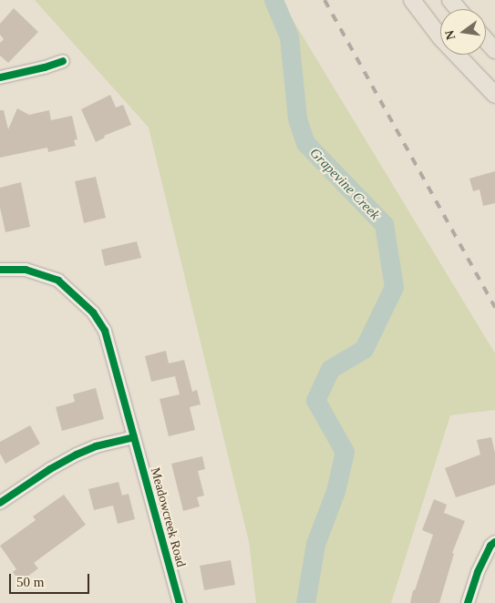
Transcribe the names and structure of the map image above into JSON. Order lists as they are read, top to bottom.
{
  "streets": {
    "street": ["Meadowcreek Road"]
  },
  "water": ["Grapevine Creek"],
  "scale_bar": "50 m",
  "north": "left"
}
